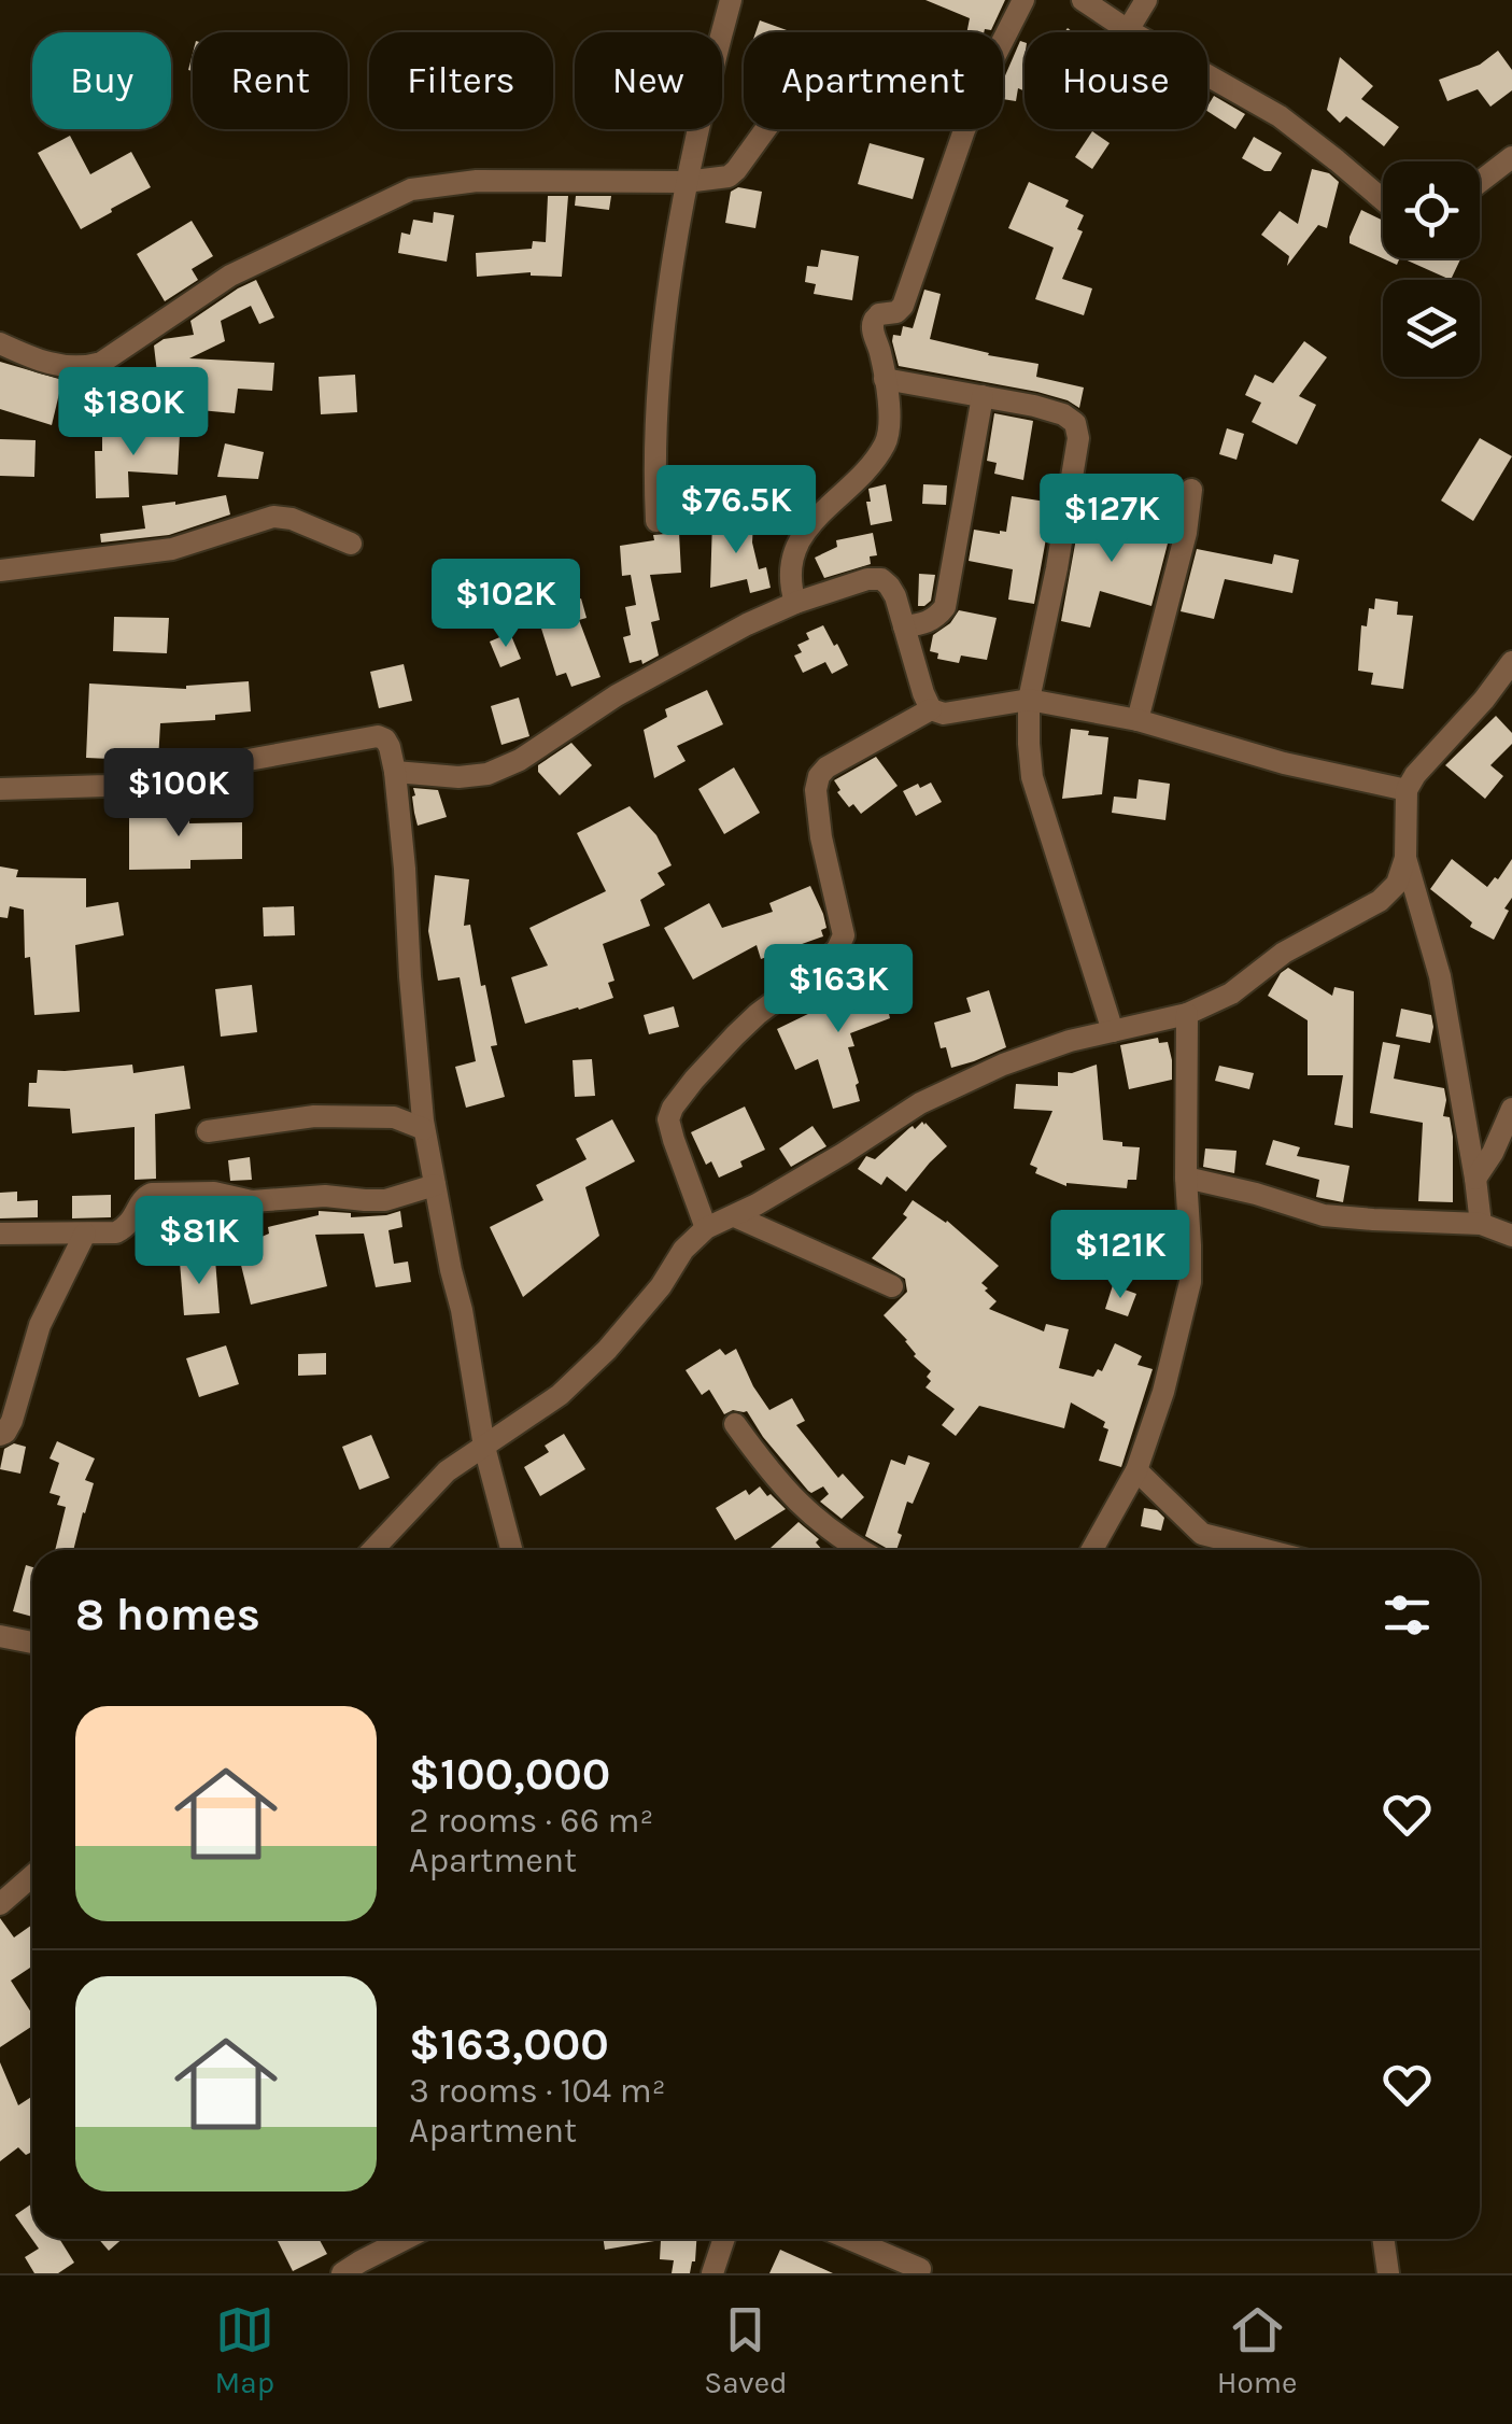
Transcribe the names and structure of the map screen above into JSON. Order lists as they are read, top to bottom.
{
  "page": {
    "chip": [
      "Buy",
      "Rent",
      "Filters",
      "New",
      "Apartment",
      "House"
    ],
    "price": [
      "$180K",
      "$76.5K",
      "$127K",
      "$102K",
      "$100K",
      "$163K",
      "$81K",
      "$121K"
    ],
    "heading": "8 homes",
    "list": [
      {
        "name": "$100,000",
        "note": "2 rooms · 66 m² · Apartment"
      },
      {
        "name": "$163,000",
        "note": "3 rooms · 104 m² · Apartment"
      }
    ],
    "tabs": ["Map", "Saved", "Home"]
  }
}
